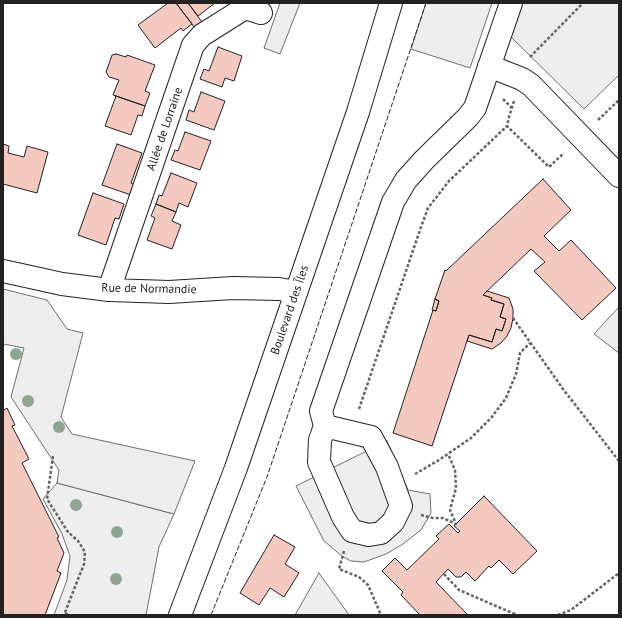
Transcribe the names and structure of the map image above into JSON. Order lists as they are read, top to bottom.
{
  "streets": {
    "main road": ["Allée de Lorraine", "Rue de Normandie", "Boulevard des Îles"]
  },
  "crossings": [
    ["Allée de Lorraine", "Rue de Normandie"],
    ["Rue de Normandie", "Boulevard des Îles"]
  ]
}
